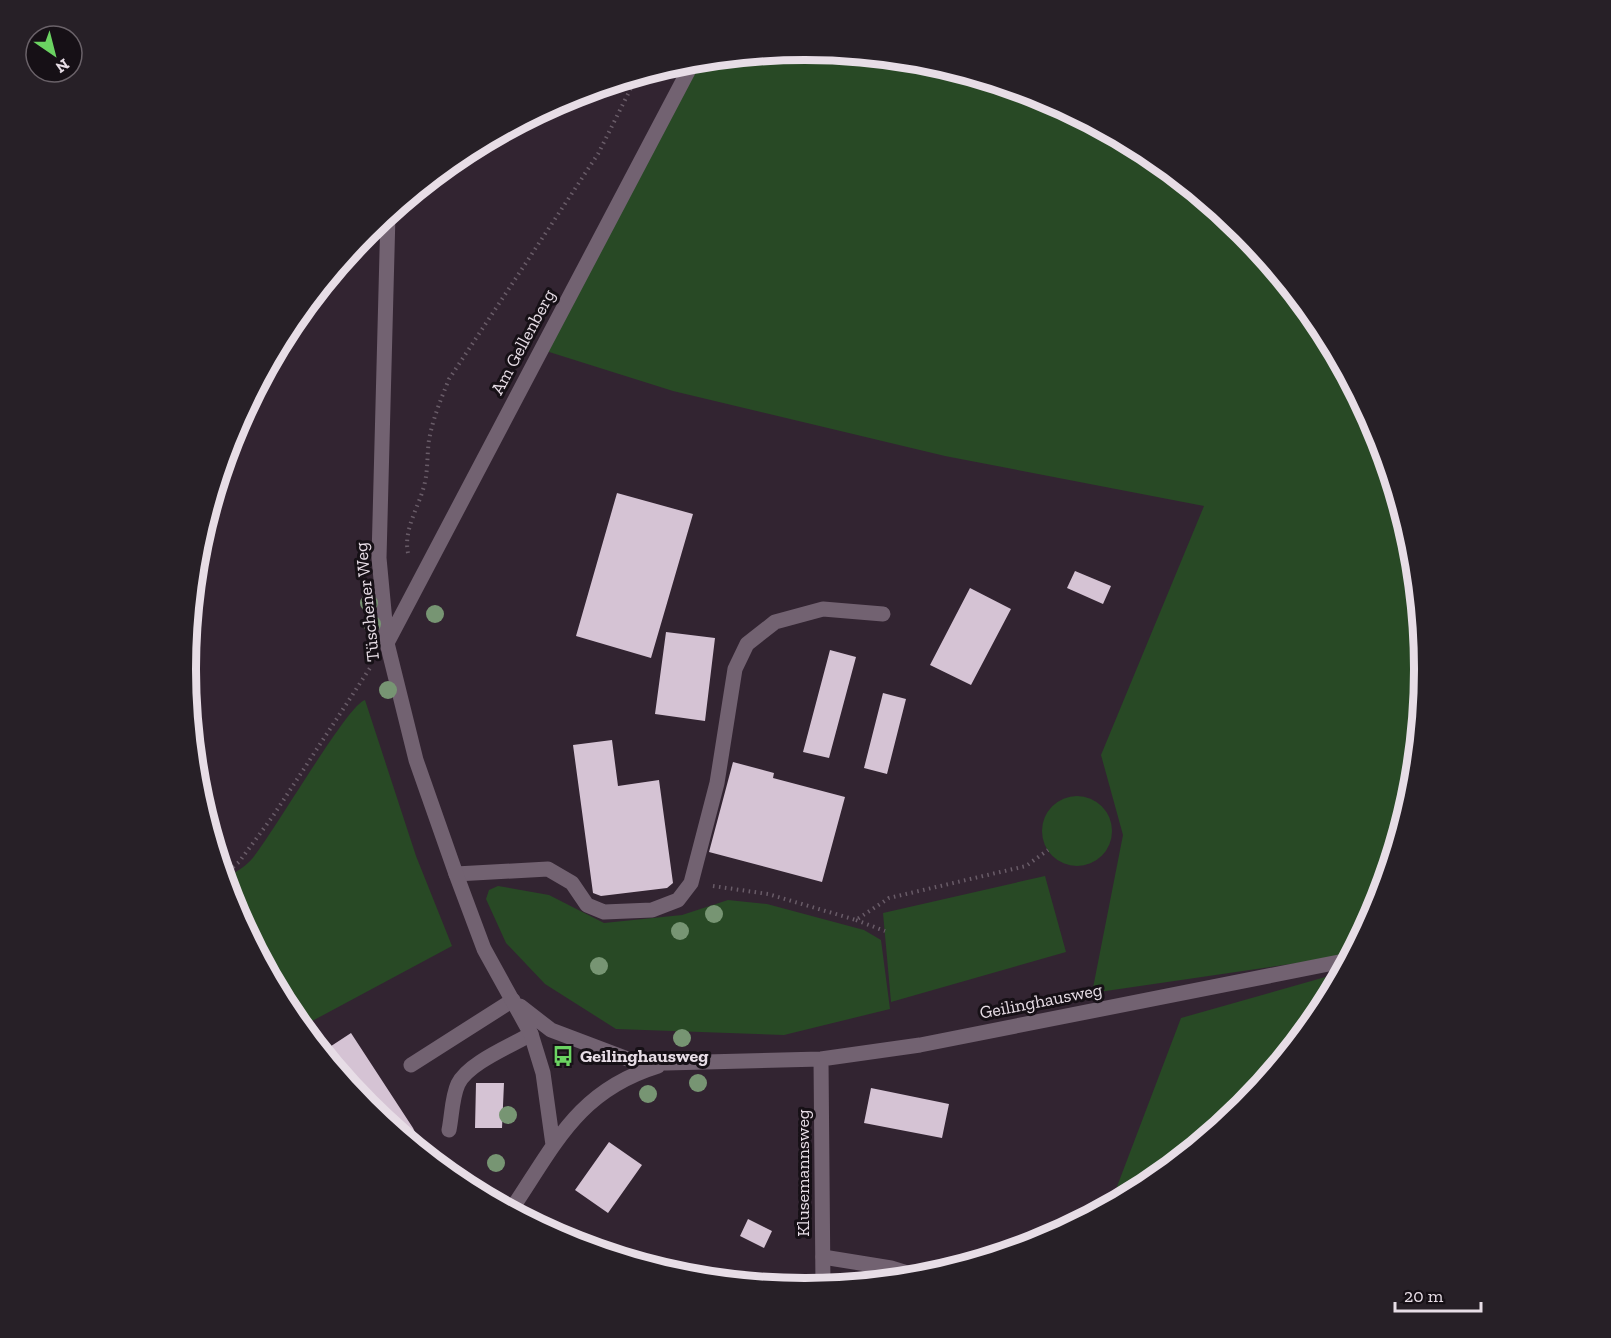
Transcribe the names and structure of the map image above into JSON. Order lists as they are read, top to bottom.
{
  "streets": {
    "street": [
      "Am Gellenberg",
      "Tüschener Weg",
      "Geilinghausweg",
      "Klusemannsweg"
    ]
  },
  "crossings": [
    ["Am Gellenberg", "Tüschener Weg"],
    ["Tüschener Weg", "Geilinghausweg"],
    ["Geilinghausweg", "Klusemannsweg"]
  ],
  "places": {
    "bus stop": ["Geilinghausweg"]
  },
  "scale_bar": "20 m",
  "north": "bottom right"
}
